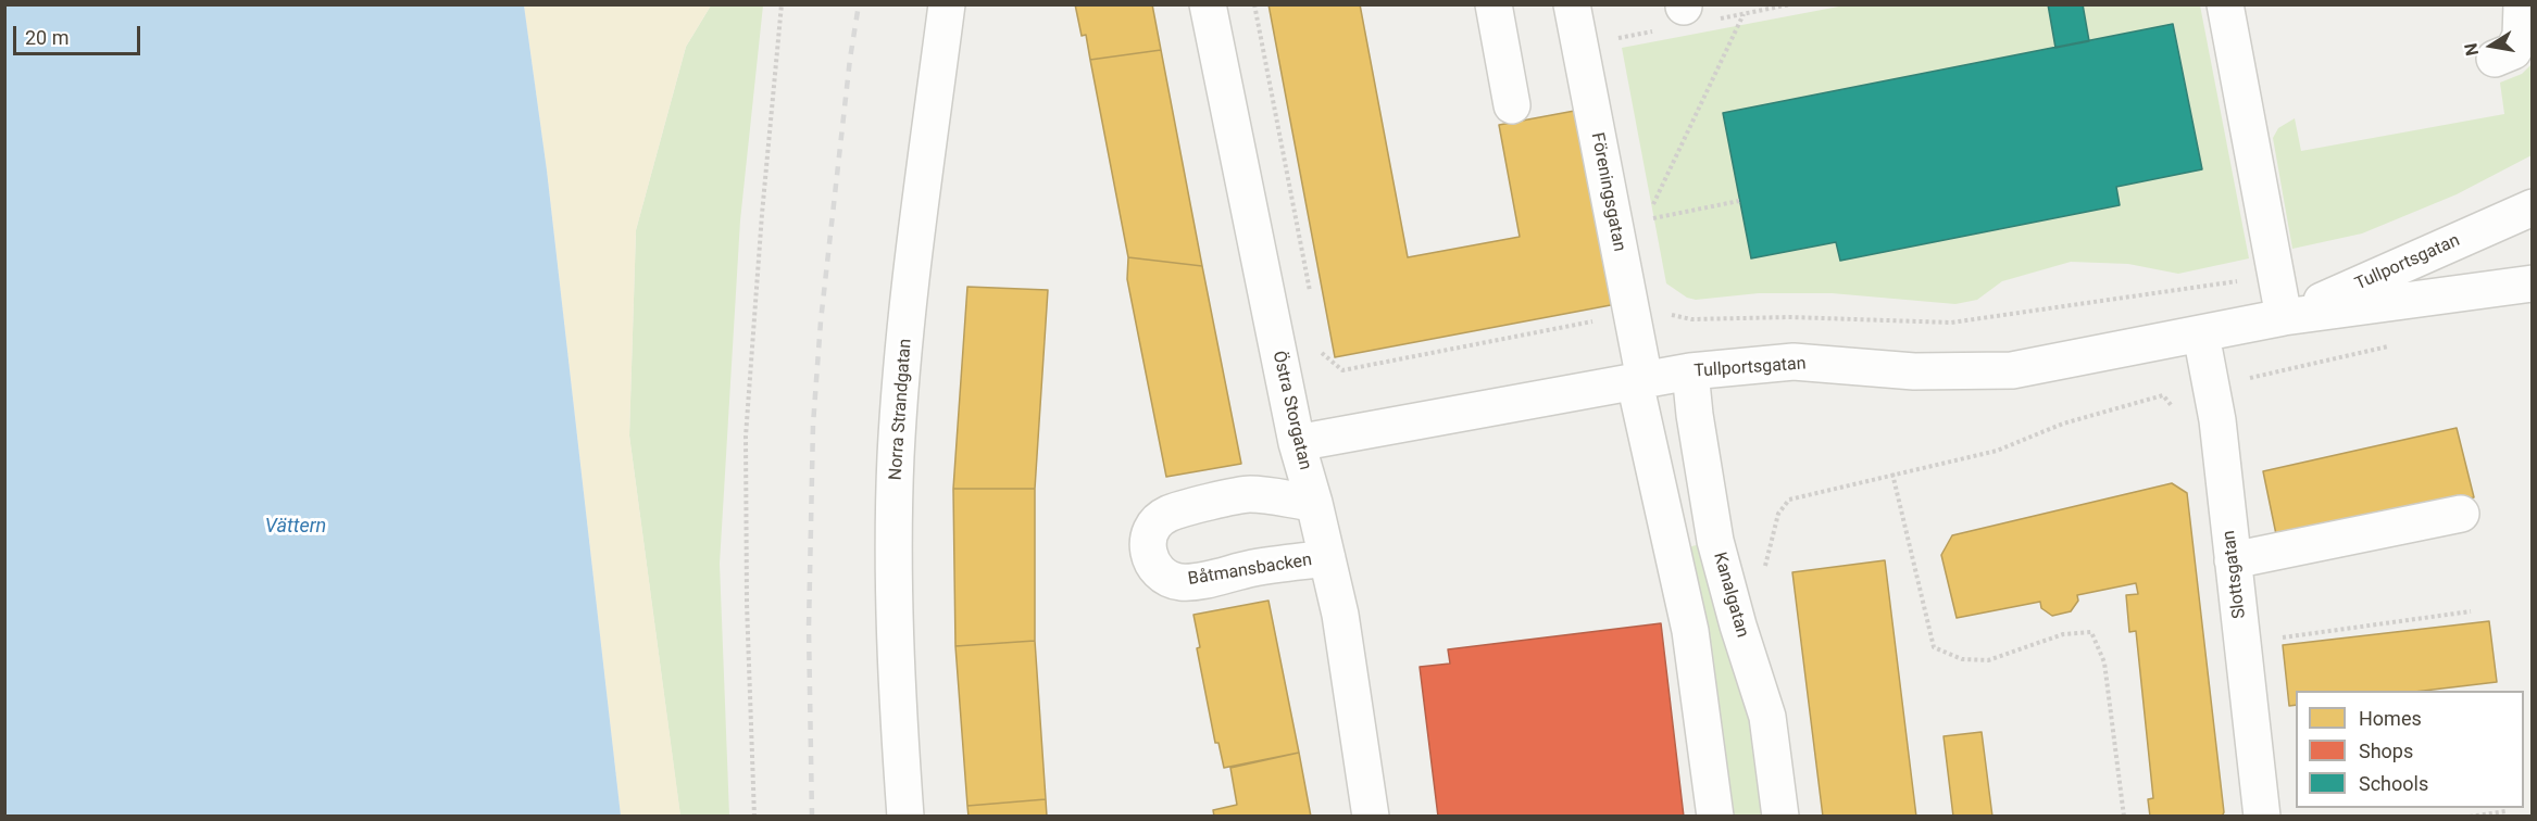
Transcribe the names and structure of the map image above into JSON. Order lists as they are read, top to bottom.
{
  "streets": {
    "street": [
      "Föreningsgatan",
      "Tullportsgatan",
      "Norra Strandgatan",
      "Östra Storgatan",
      "Båtmansbacken",
      "Slottsgatan",
      "Kanalgatan"
    ]
  },
  "crossings": [
    ["Föreningsgatan", "Tullportsgatan"],
    ["Tullportsgatan", "Östra Storgatan"],
    ["Tullportsgatan", "Slottsgatan"],
    ["Tullportsgatan", "Kanalgatan"],
    ["Östra Storgatan", "Båtmansbacken"]
  ],
  "water": ["Vättern"],
  "legend": ["Homes", "Shops", "Schools"],
  "scale_bar": "20 m",
  "north": "left"
}
